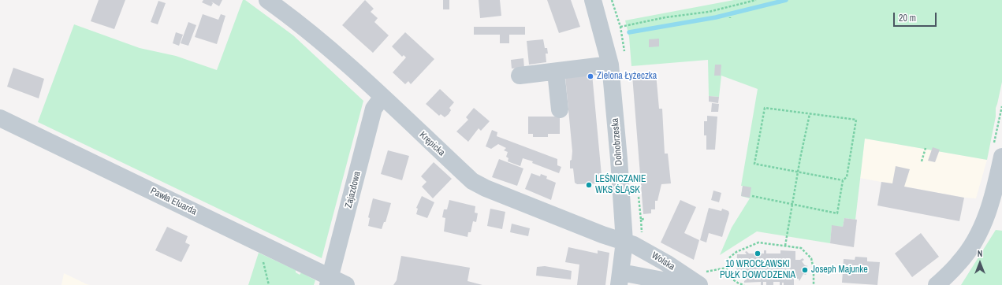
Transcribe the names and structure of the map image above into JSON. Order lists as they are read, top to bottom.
{
  "streets": {
    "street": [
      "Dolnobrzeska",
      "Krępicka",
      "Zajazdowa",
      "Pawła Eluarda",
      "Wolska"
    ]
  },
  "crossings": [
    ["Dolnobrzeska", "Krępicka"],
    ["Dolnobrzeska", "Wolska"],
    ["Krępicka", "Zajazdowa"],
    ["Krępicka", "Wolska"],
    ["Zajazdowa", "Pawła Eluarda"]
  ],
  "places": [
    "Zielona Łyżeczka",
    "LEŚNICZANIE WKS ŚLĄSK",
    "10 WROCŁAWSKI PUŁK DOWODZENIA",
    "Joseph Majunke"
  ],
  "scale_bar": "20 m",
  "north": "top"
}
